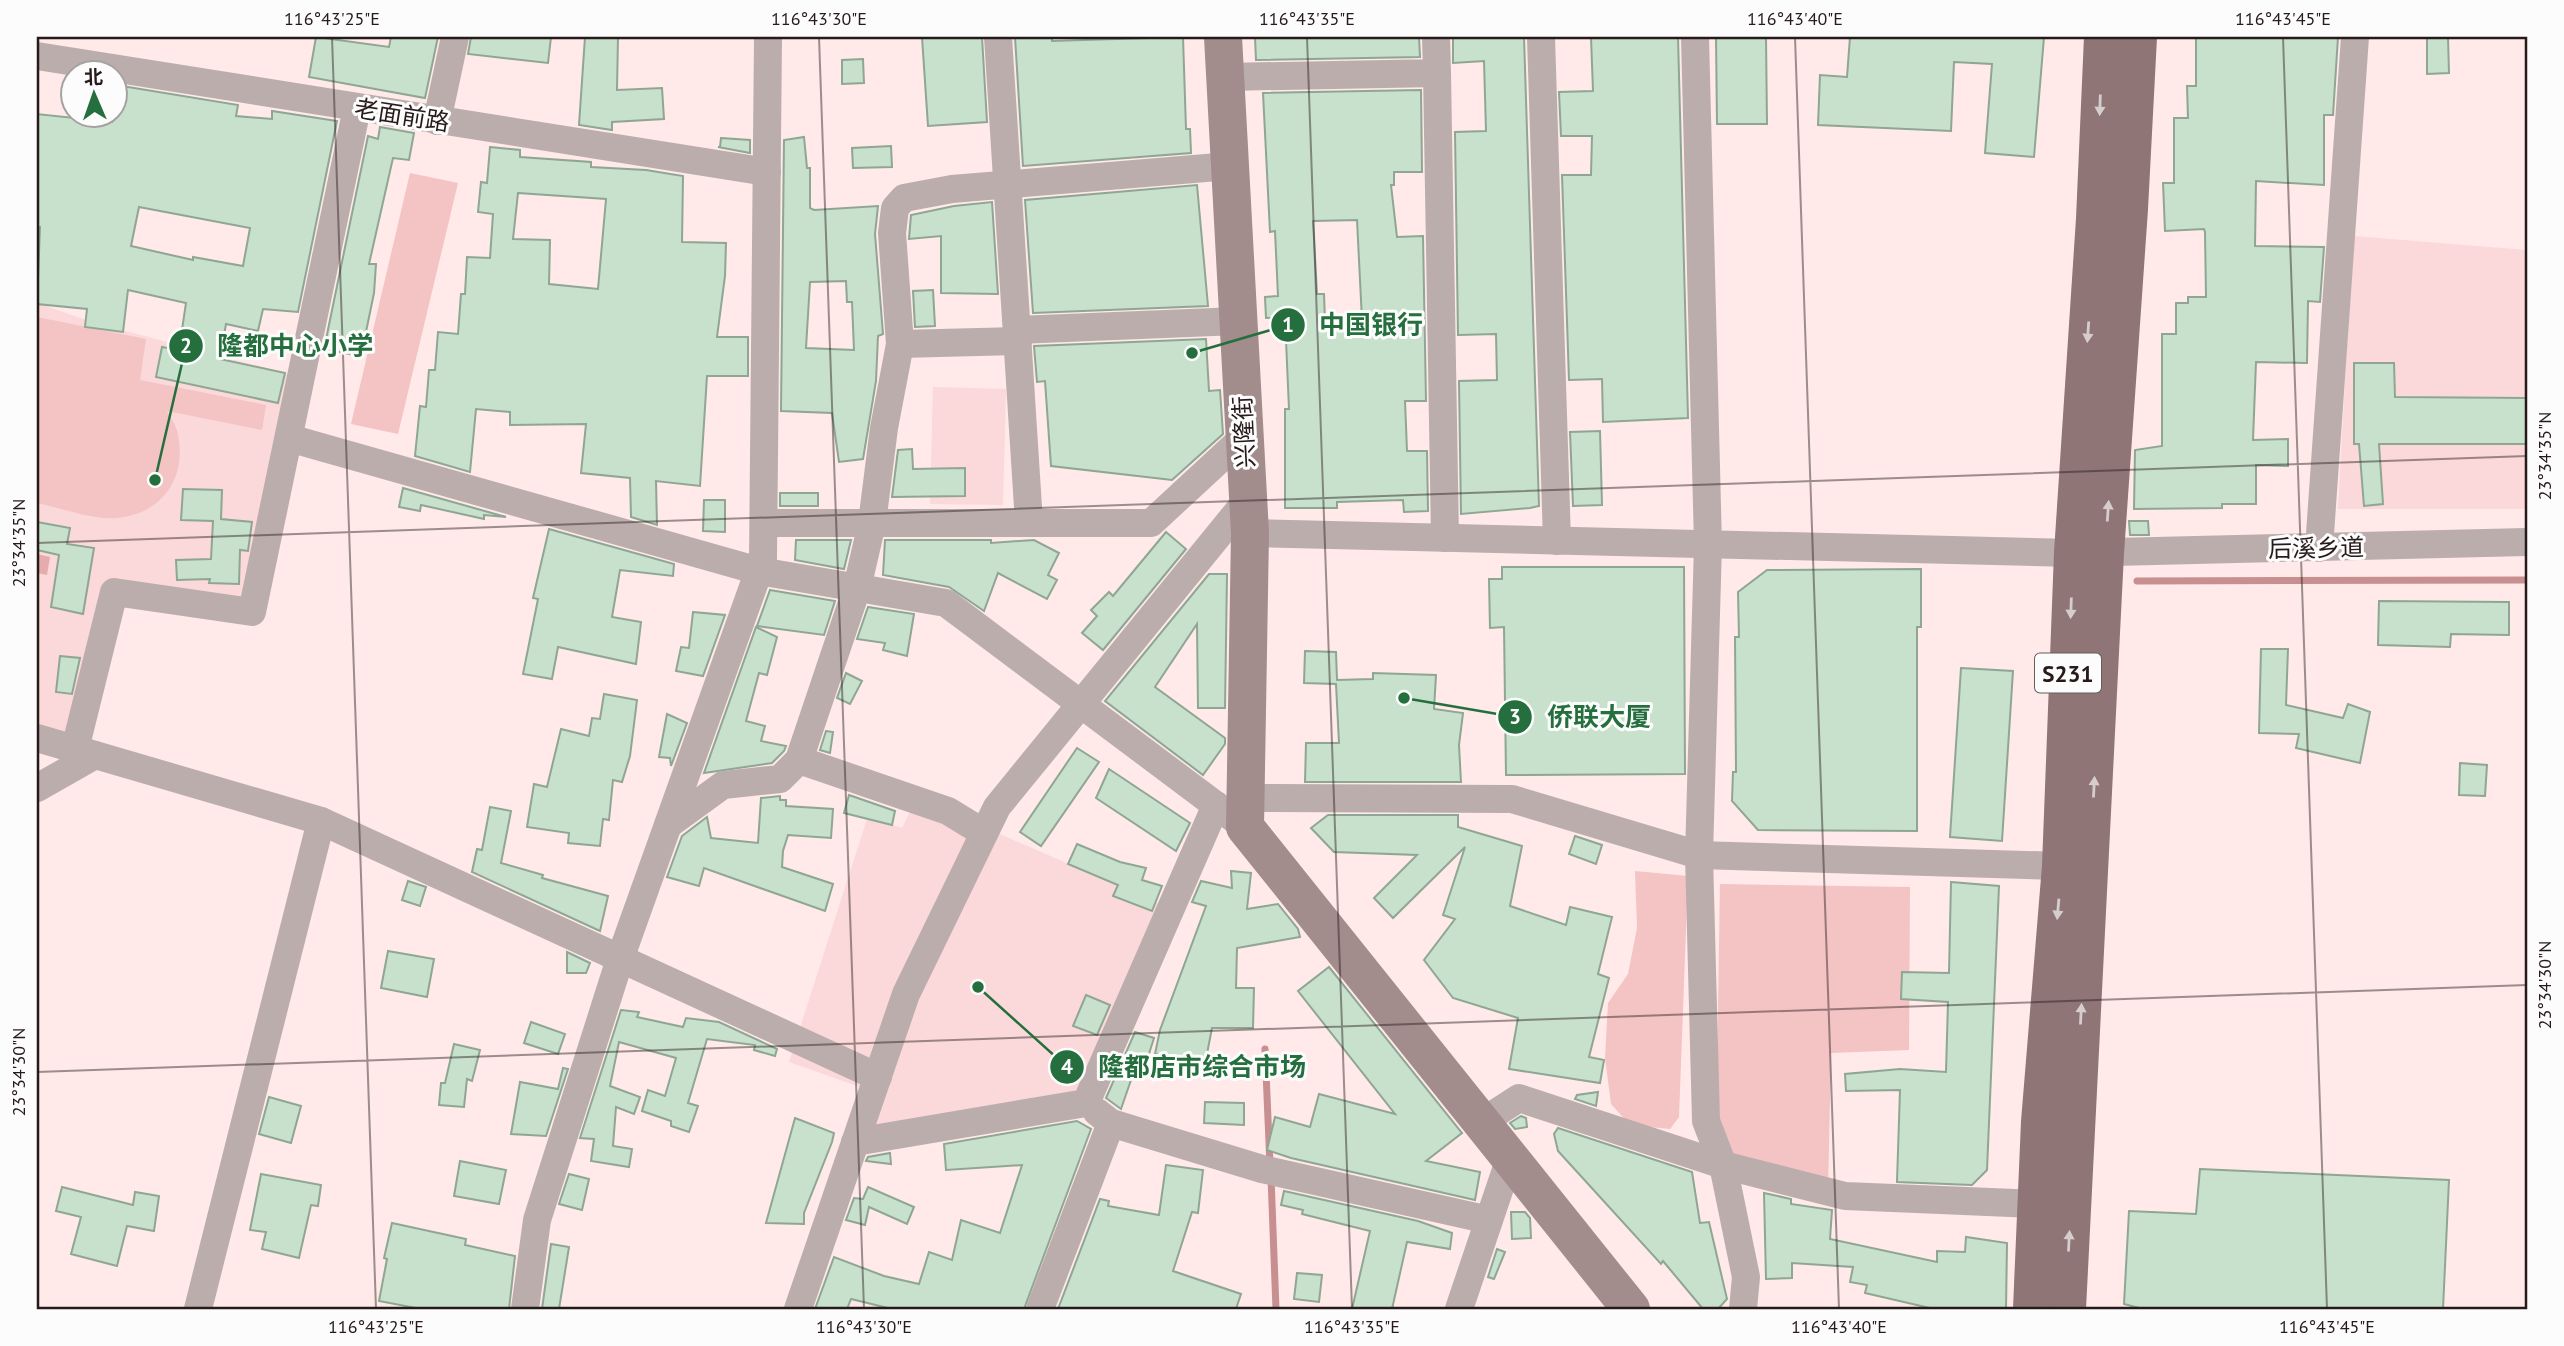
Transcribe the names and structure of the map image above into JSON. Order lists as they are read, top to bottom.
{
  "streets": {
    "main road": ["S231"],
    "street": ["老面前路", "兴隆街", "后溪乡道"]
  },
  "crossings": [
    ["兴隆街", "后溪乡道"],
    ["后溪乡道", "S231"]
  ],
  "places": [
    "中国银行",
    "隆都中心小学",
    "侨联大厦",
    "隆都店市综合市场"
  ],
  "north": "top",
  "coordinates": [
    "116°43'25\"E",
    "116°43'30\"E",
    "116°43'35\"E",
    "116°43'40\"E",
    "116°43'45\"E",
    "23°34'35\"N",
    "23°34'30\"N"
  ]
}
